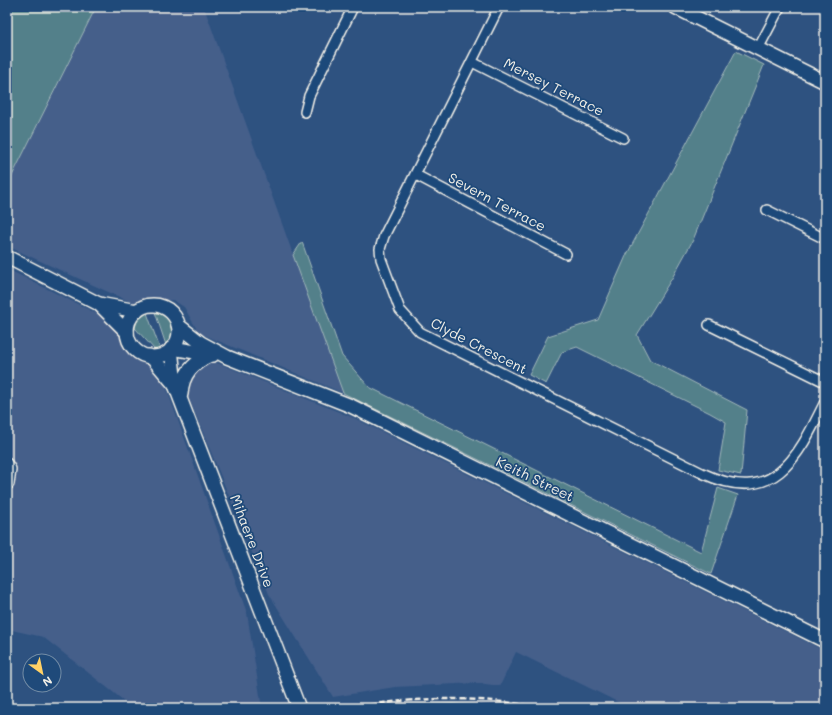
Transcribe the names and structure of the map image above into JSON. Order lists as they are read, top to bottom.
{
  "streets": {
    "main road": ["Keith Street", "Mihaere Drive"],
    "street": ["Mersey Terrace", "Severn Terrace", "Clyde Crescent"]
  },
  "crossings": [
    ["Mersey Terrace", "Clyde Crescent"],
    ["Severn Terrace", "Clyde Crescent"],
    ["Keith Street", "Mihaere Drive"]
  ],
  "north": "bottom right"
}
